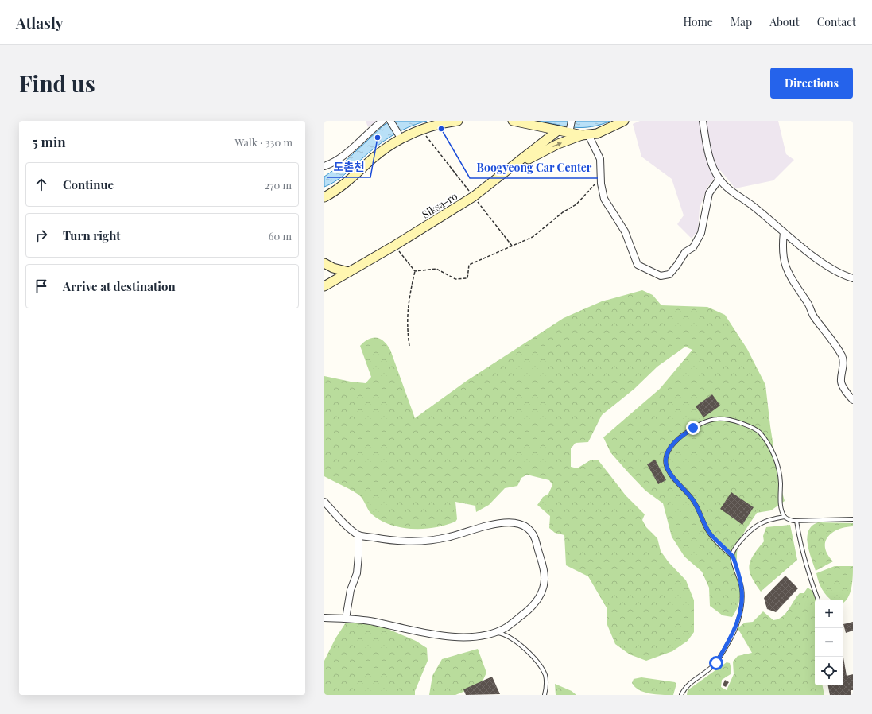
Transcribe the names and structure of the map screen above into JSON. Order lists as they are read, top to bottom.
{
  "streets": {
    "street": ["Siksa-ro"]
  },
  "places": ["Boogyeong Car Center", "도촌천"],
  "page": {
    "header": "Atlasly",
    "nav": [
      "Home",
      "Map",
      "About",
      "Contact"
    ],
    "buttons": "Directions",
    "title": "Find us",
    "heading": ["5 min", "Walk · 330 m"],
    "list": [
      ["Continue", "270 m"],
      ["Turn right", "60 m"],
      "Arrive at destination"
    ],
    "map_buttons": ["+", "−"]
  }
}
